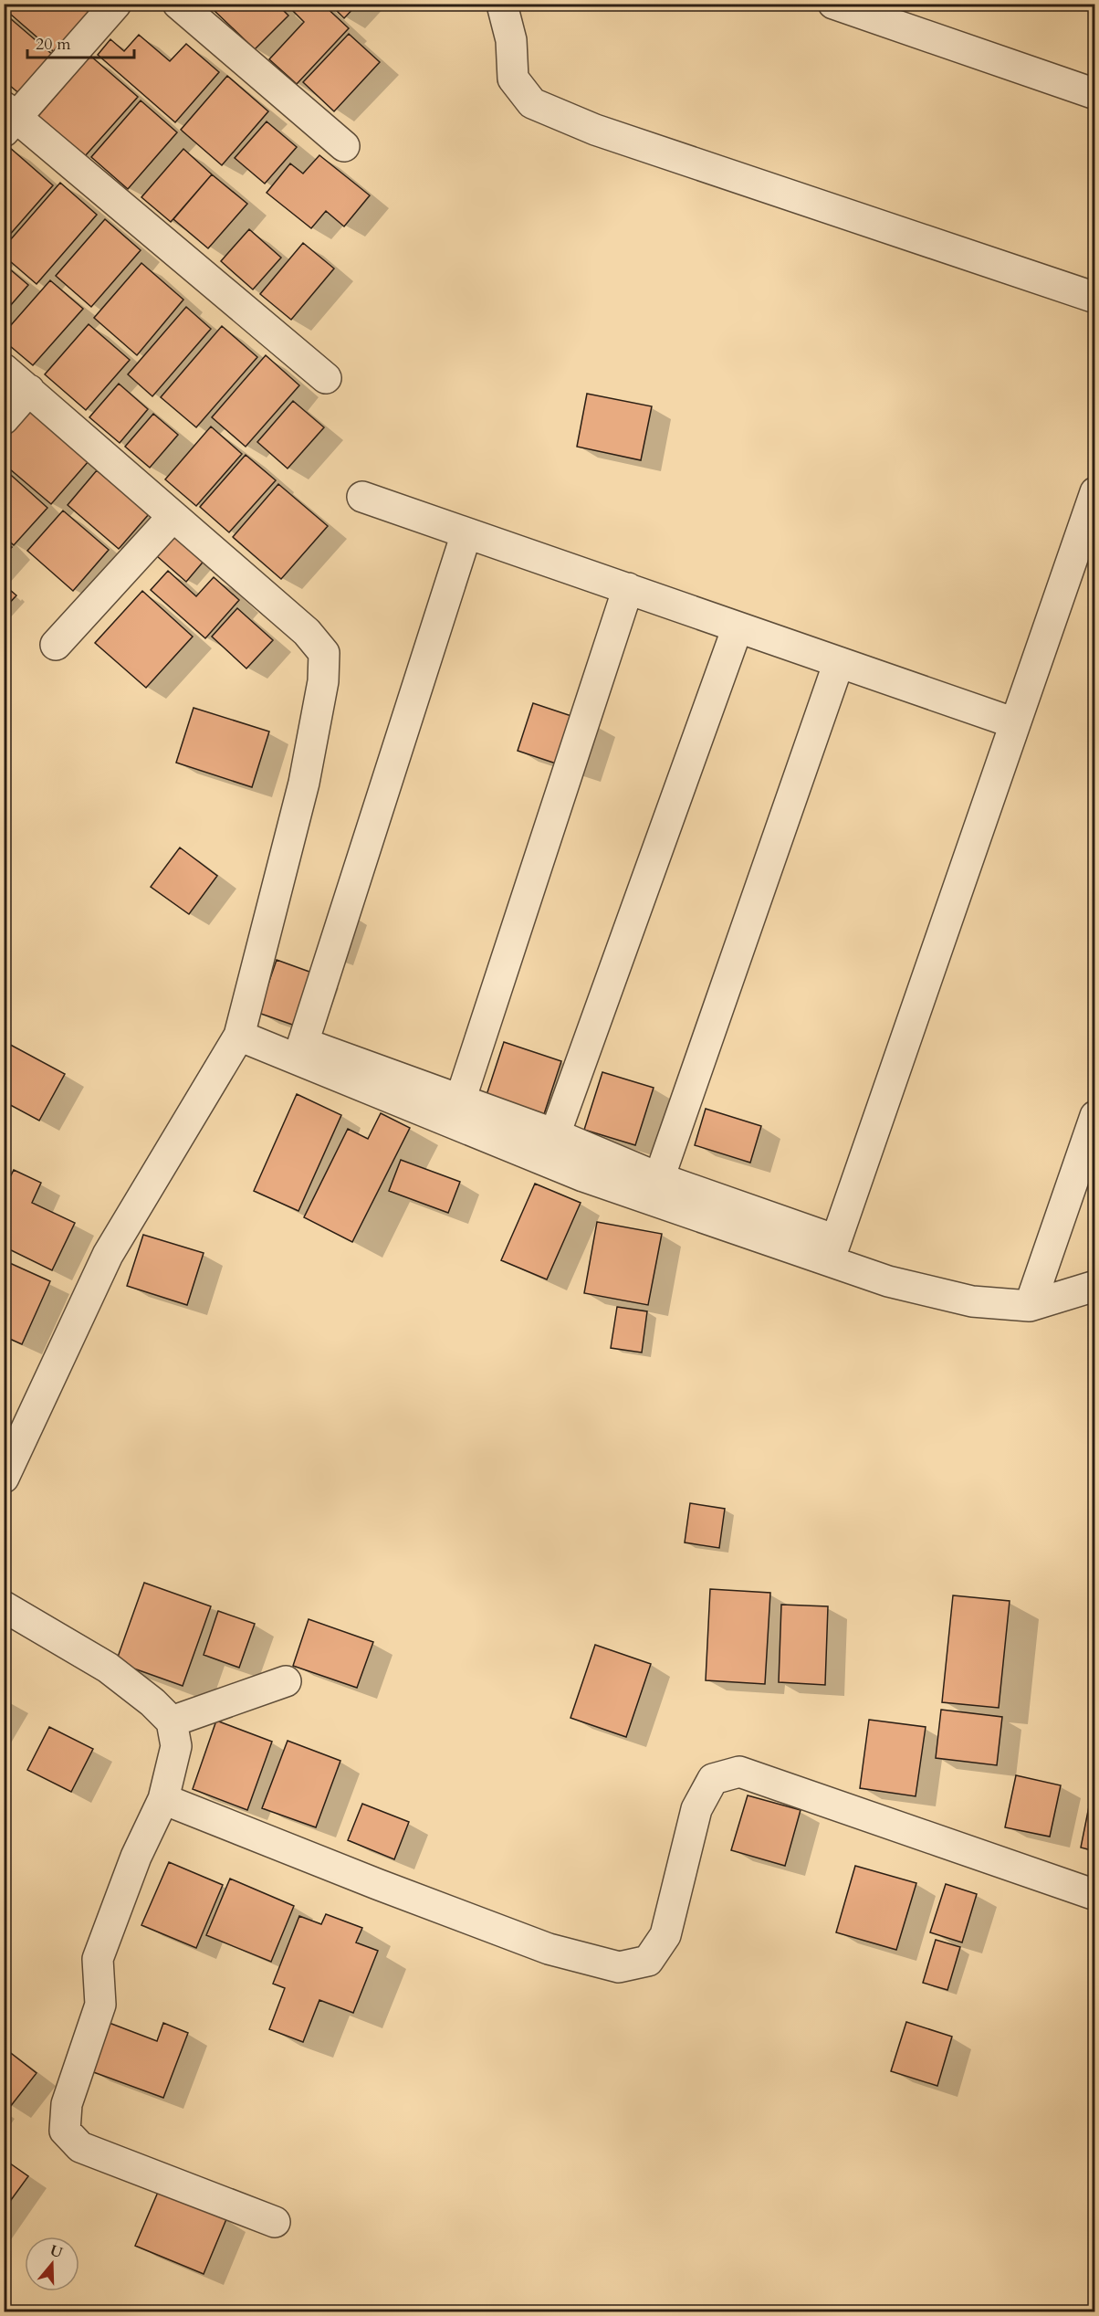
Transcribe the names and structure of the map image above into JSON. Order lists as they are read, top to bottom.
{
  "scale_bar": "20 m",
  "north": "top"
}
